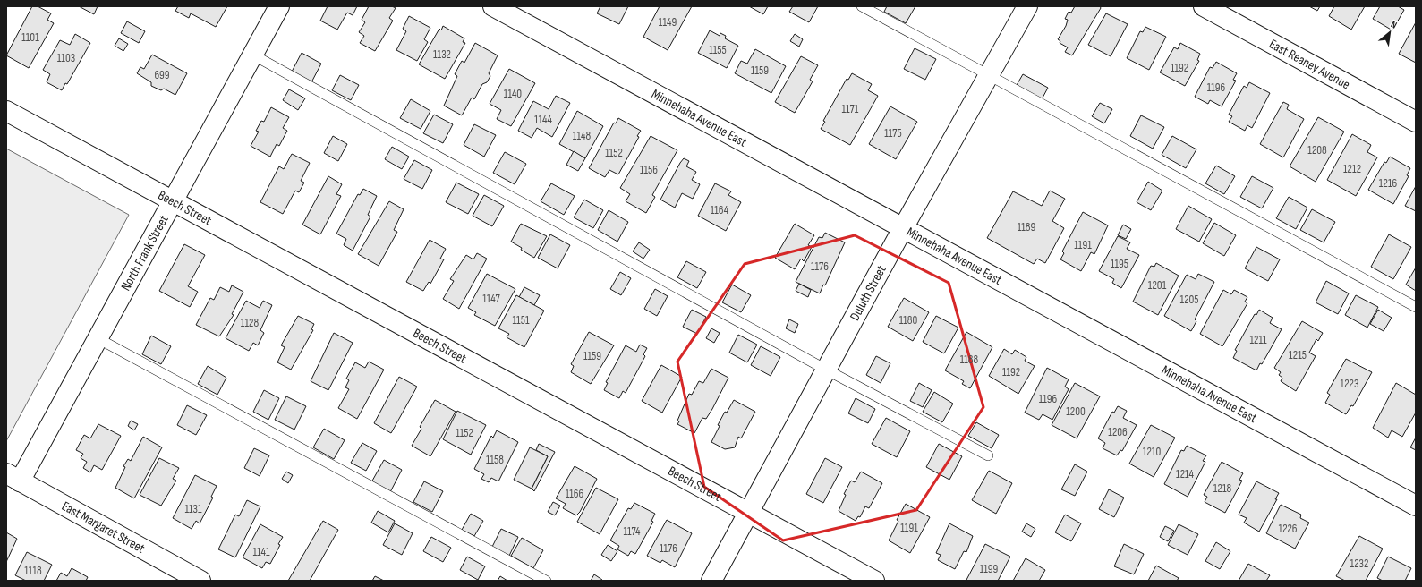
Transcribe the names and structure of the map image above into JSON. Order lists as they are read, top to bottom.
{
  "streets": {
    "street": [
      "East Reaney Avenue",
      "Minnehaha Avenue East",
      "Beech Street",
      "North Frank Street",
      "Duluth Street",
      "East Margaret Street"
    ]
  },
  "crossings": [
    ["Minnehaha Avenue East", "Duluth Street"],
    ["Beech Street", "North Frank Street"],
    ["Beech Street", "Duluth Street"],
    ["North Frank Street", "East Margaret Street"]
  ],
  "house_numbers": [
    "1149",
    "1101",
    "1155",
    "1132",
    "1103",
    "1192",
    "1159",
    "699",
    "1196",
    "1140",
    "1171",
    "1144",
    "1175",
    "1148",
    "1208",
    "1152",
    "1212",
    "1156",
    "1216",
    "1164",
    "1189",
    "1191",
    "1195",
    "1176",
    "1201",
    "1147",
    "1205",
    "1151",
    "1180",
    "1128",
    "1211",
    "1215",
    "1159",
    "1188",
    "1192",
    "1223",
    "1196",
    "1200",
    "1206",
    "1152",
    "1210",
    "1158",
    "1214",
    "1218",
    "1166",
    "1131",
    "1191",
    "1226",
    "1174",
    "1176",
    "1141",
    "1232",
    "1199",
    "1118"
  ],
  "north": "top right"
}
